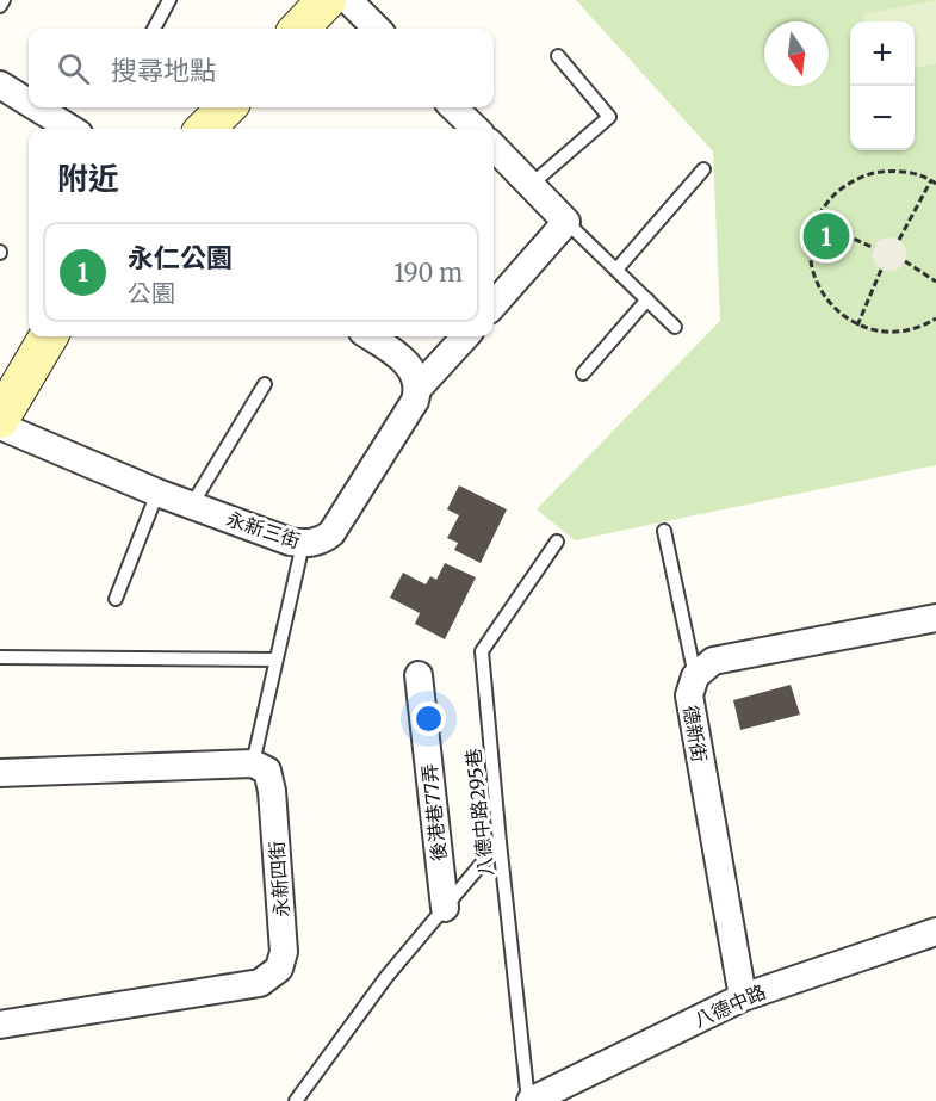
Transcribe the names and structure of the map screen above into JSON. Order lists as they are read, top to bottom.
{
  "streets": {
    "street": [
      "永新三街",
      "德新街",
      "後港巷77弄",
      "永新四街",
      "八德中路"
    ],
    "lane": ["八德中路295巷"]
  },
  "crossings": [
    ["德新街", "八德中路"],
    ["八德中路295巷", "八德中路"]
  ],
  "north": "bottom",
  "page": {
    "map_buttons": ["+", "−"],
    "search": "搜尋地點",
    "heading": "附近",
    "pins": "1",
    "list": [
      {
        "mark": "1",
        "name": "永仁公園",
        "note": "公園",
        "value": "190 m"
      }
    ]
  }
}
